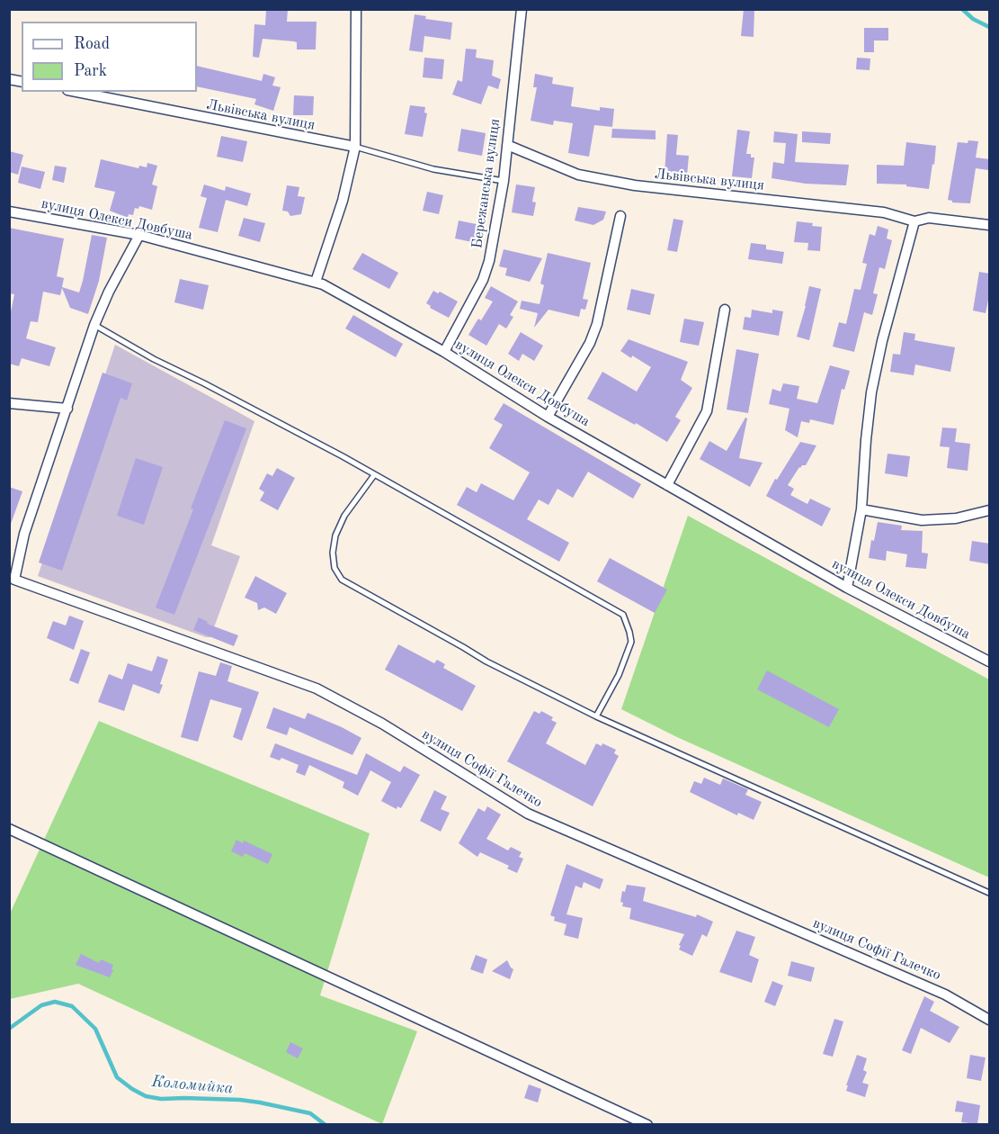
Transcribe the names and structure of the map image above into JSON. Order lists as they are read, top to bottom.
{
  "streets": {
    "street": [
      "Львівська вулиця",
      "Бережанська вулиця",
      "вулиця Олекси Довбуша",
      "вулиця Софії Галечко"
    ]
  },
  "crossings": [
    ["Львівська вулиця", "Бережанська вулиця"],
    ["Бережанська вулиця", "вулиця Олекси Довбуша"]
  ],
  "water": ["Коломийка"],
  "legend": ["Road", "Park"]
}
